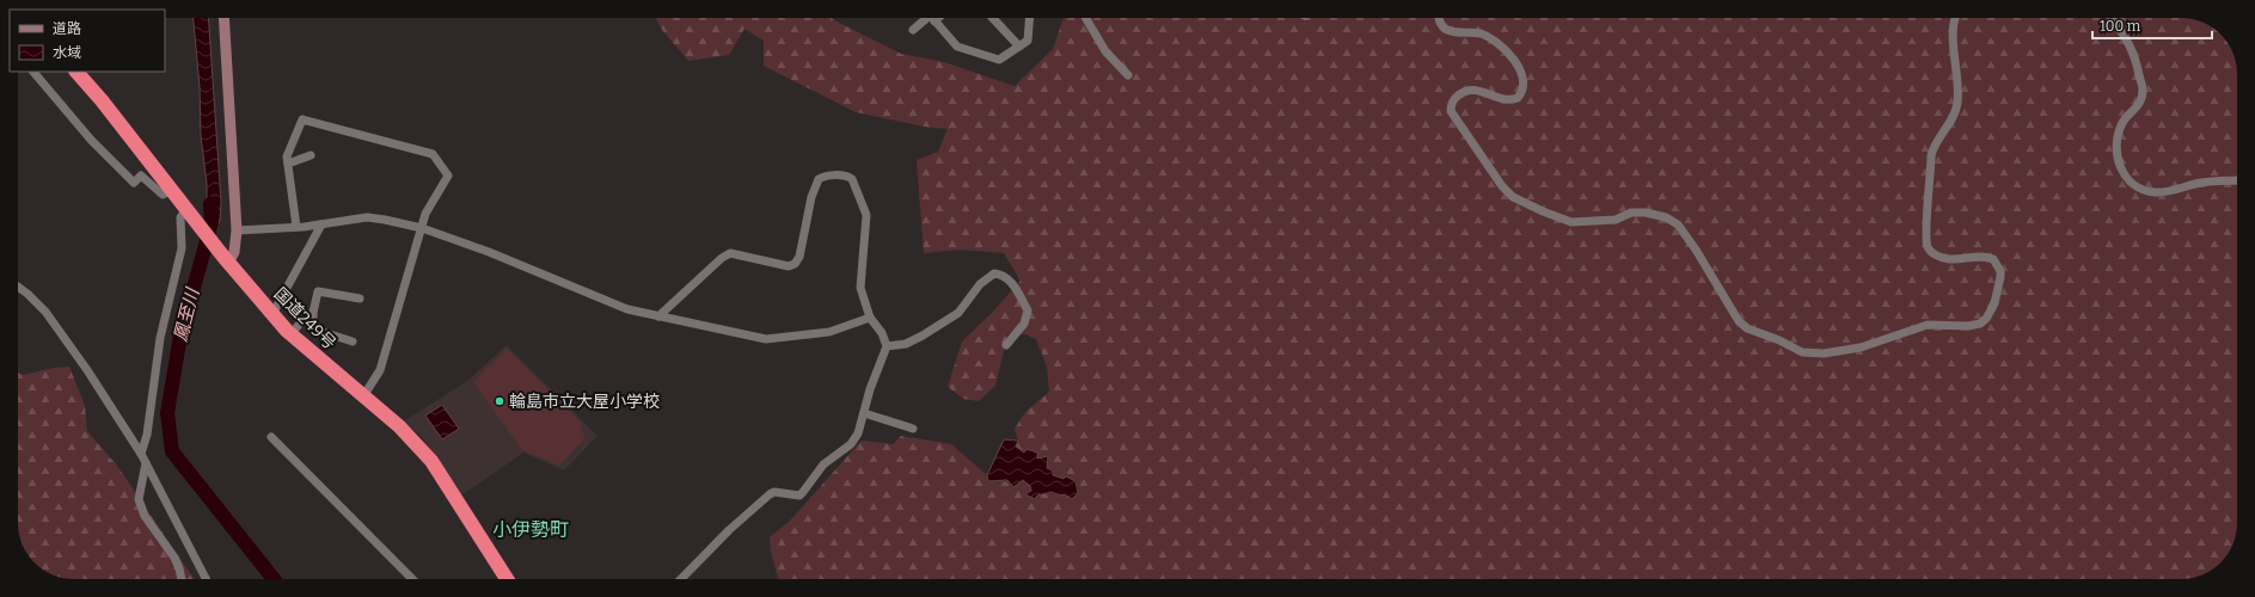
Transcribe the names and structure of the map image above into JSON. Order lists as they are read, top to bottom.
{
  "streets": {
    "highway": ["国道249号"]
  },
  "districts": ["小伊勢町"],
  "water": ["鳳至川"],
  "places": ["輪島市立大屋小学校"],
  "legend": ["道路", "水域"],
  "scale_bar": "100 m"
}
